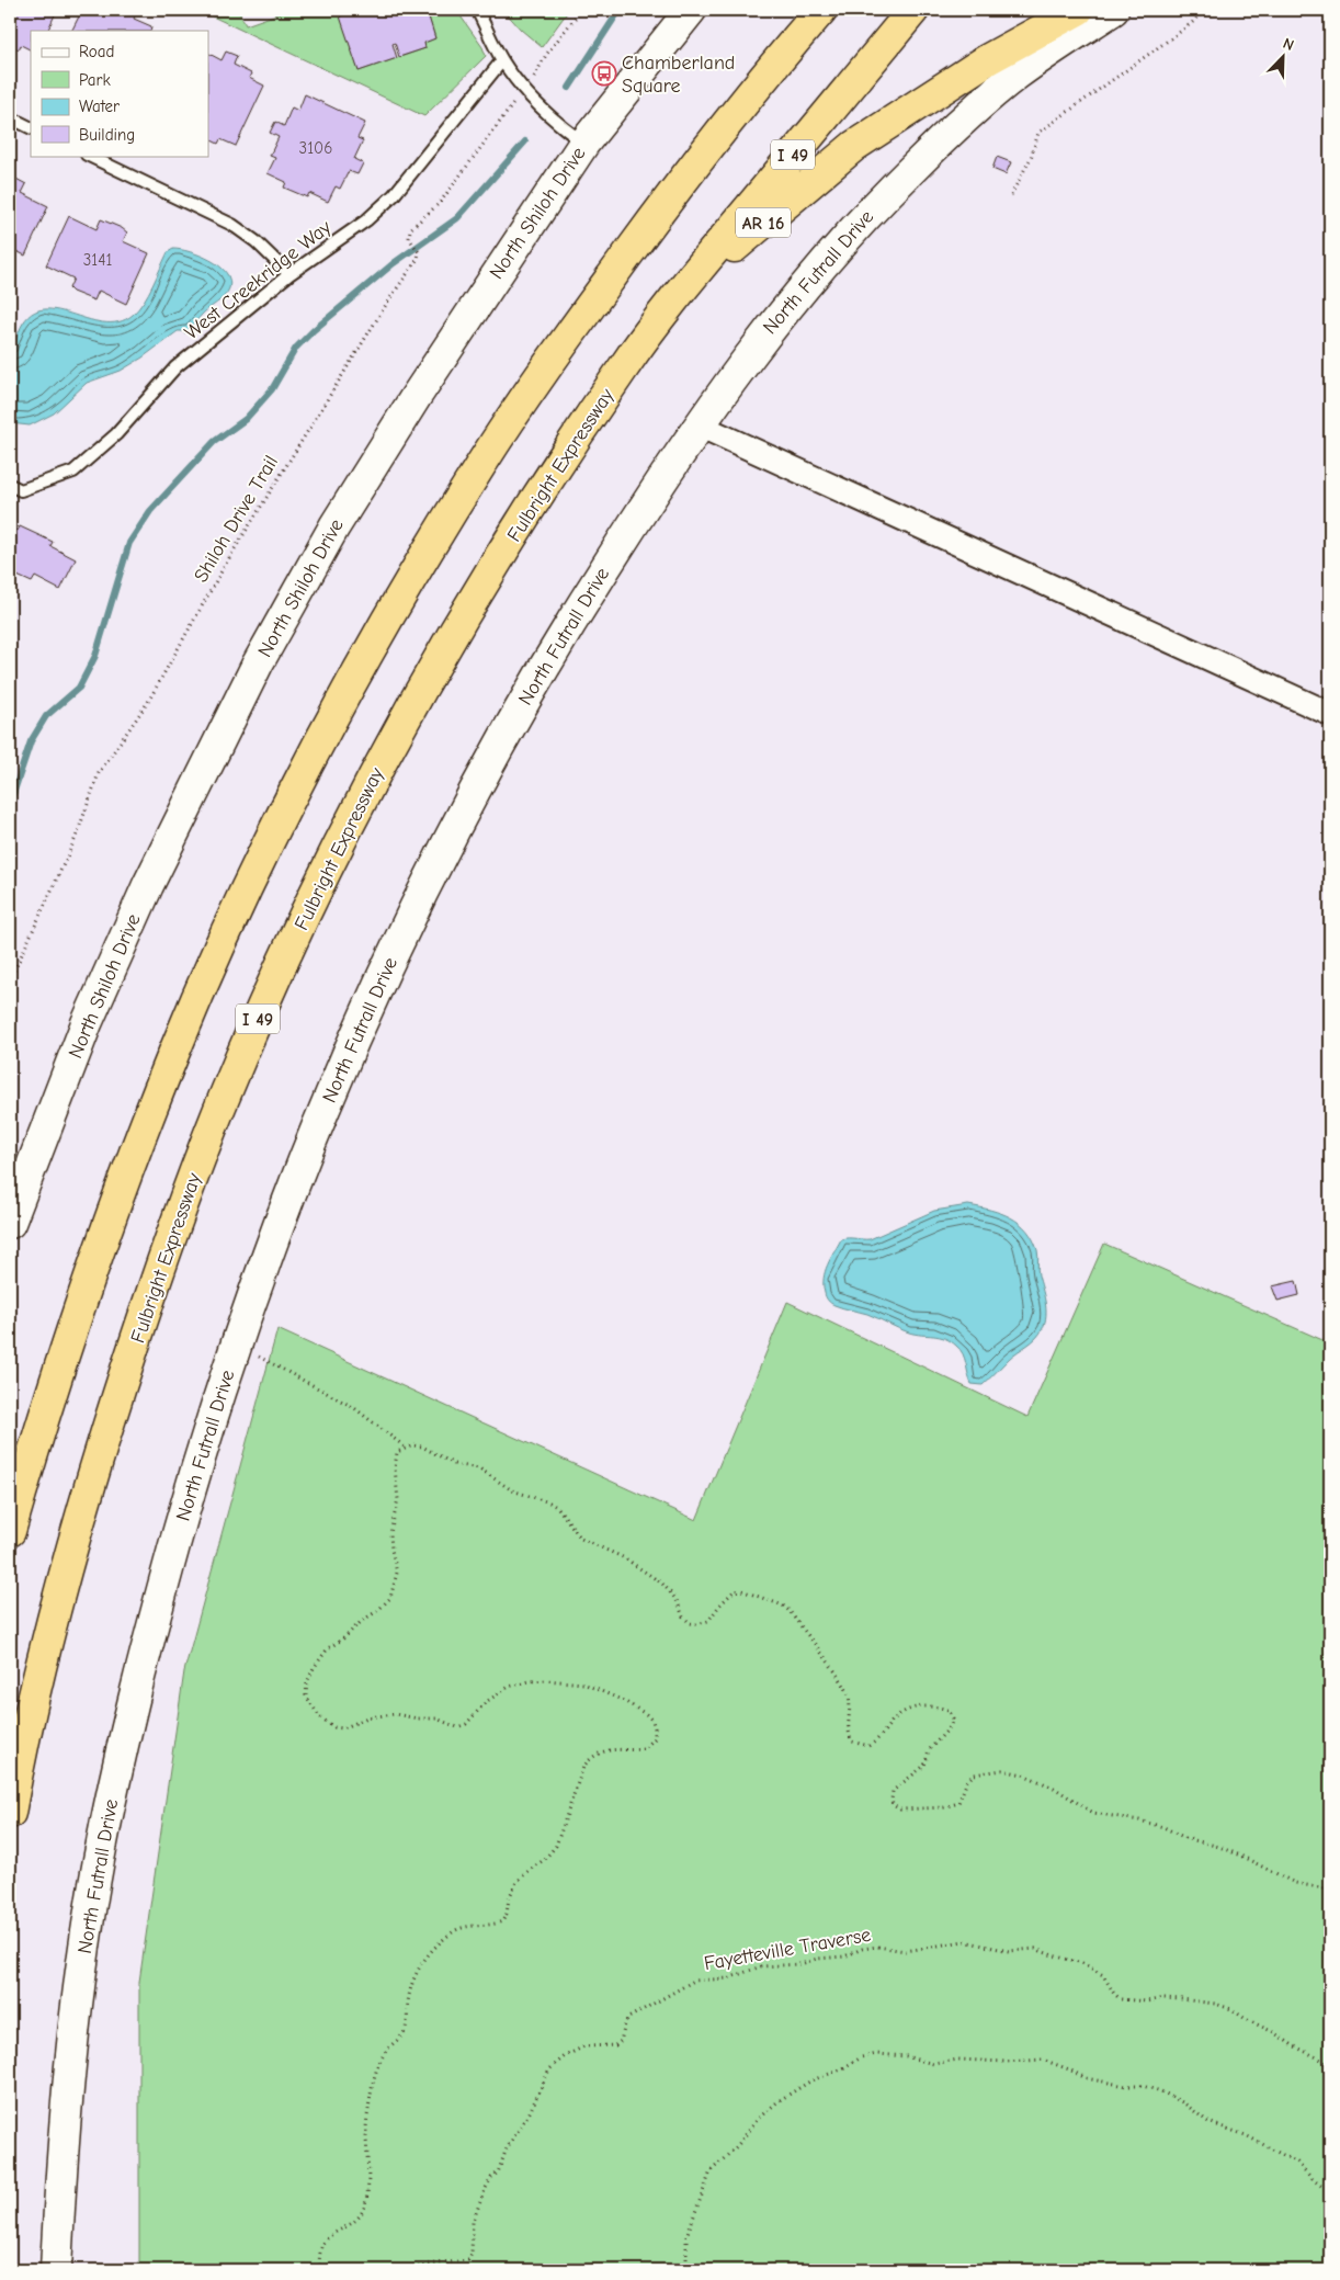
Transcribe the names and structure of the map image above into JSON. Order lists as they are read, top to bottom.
{
  "streets": {
    "highway": ["I 49", "AR 16", "Fulbright Expressway"],
    "main road": ["North Shiloh Drive", "North Futrall Drive"],
    "lane": ["West Creekridge Way"],
    "path": ["Shiloh Drive Trail", "Fayetteville Traverse"]
  },
  "crossings": [
    ["AR 16", "Fulbright Expressway"]
  ],
  "places": {
    "bus stop": ["Chamberland Square"]
  },
  "house_numbers": ["3106", "3141"],
  "legend": [
    "Road",
    "Park",
    "Water",
    "Building"
  ],
  "north": "top right"
}
